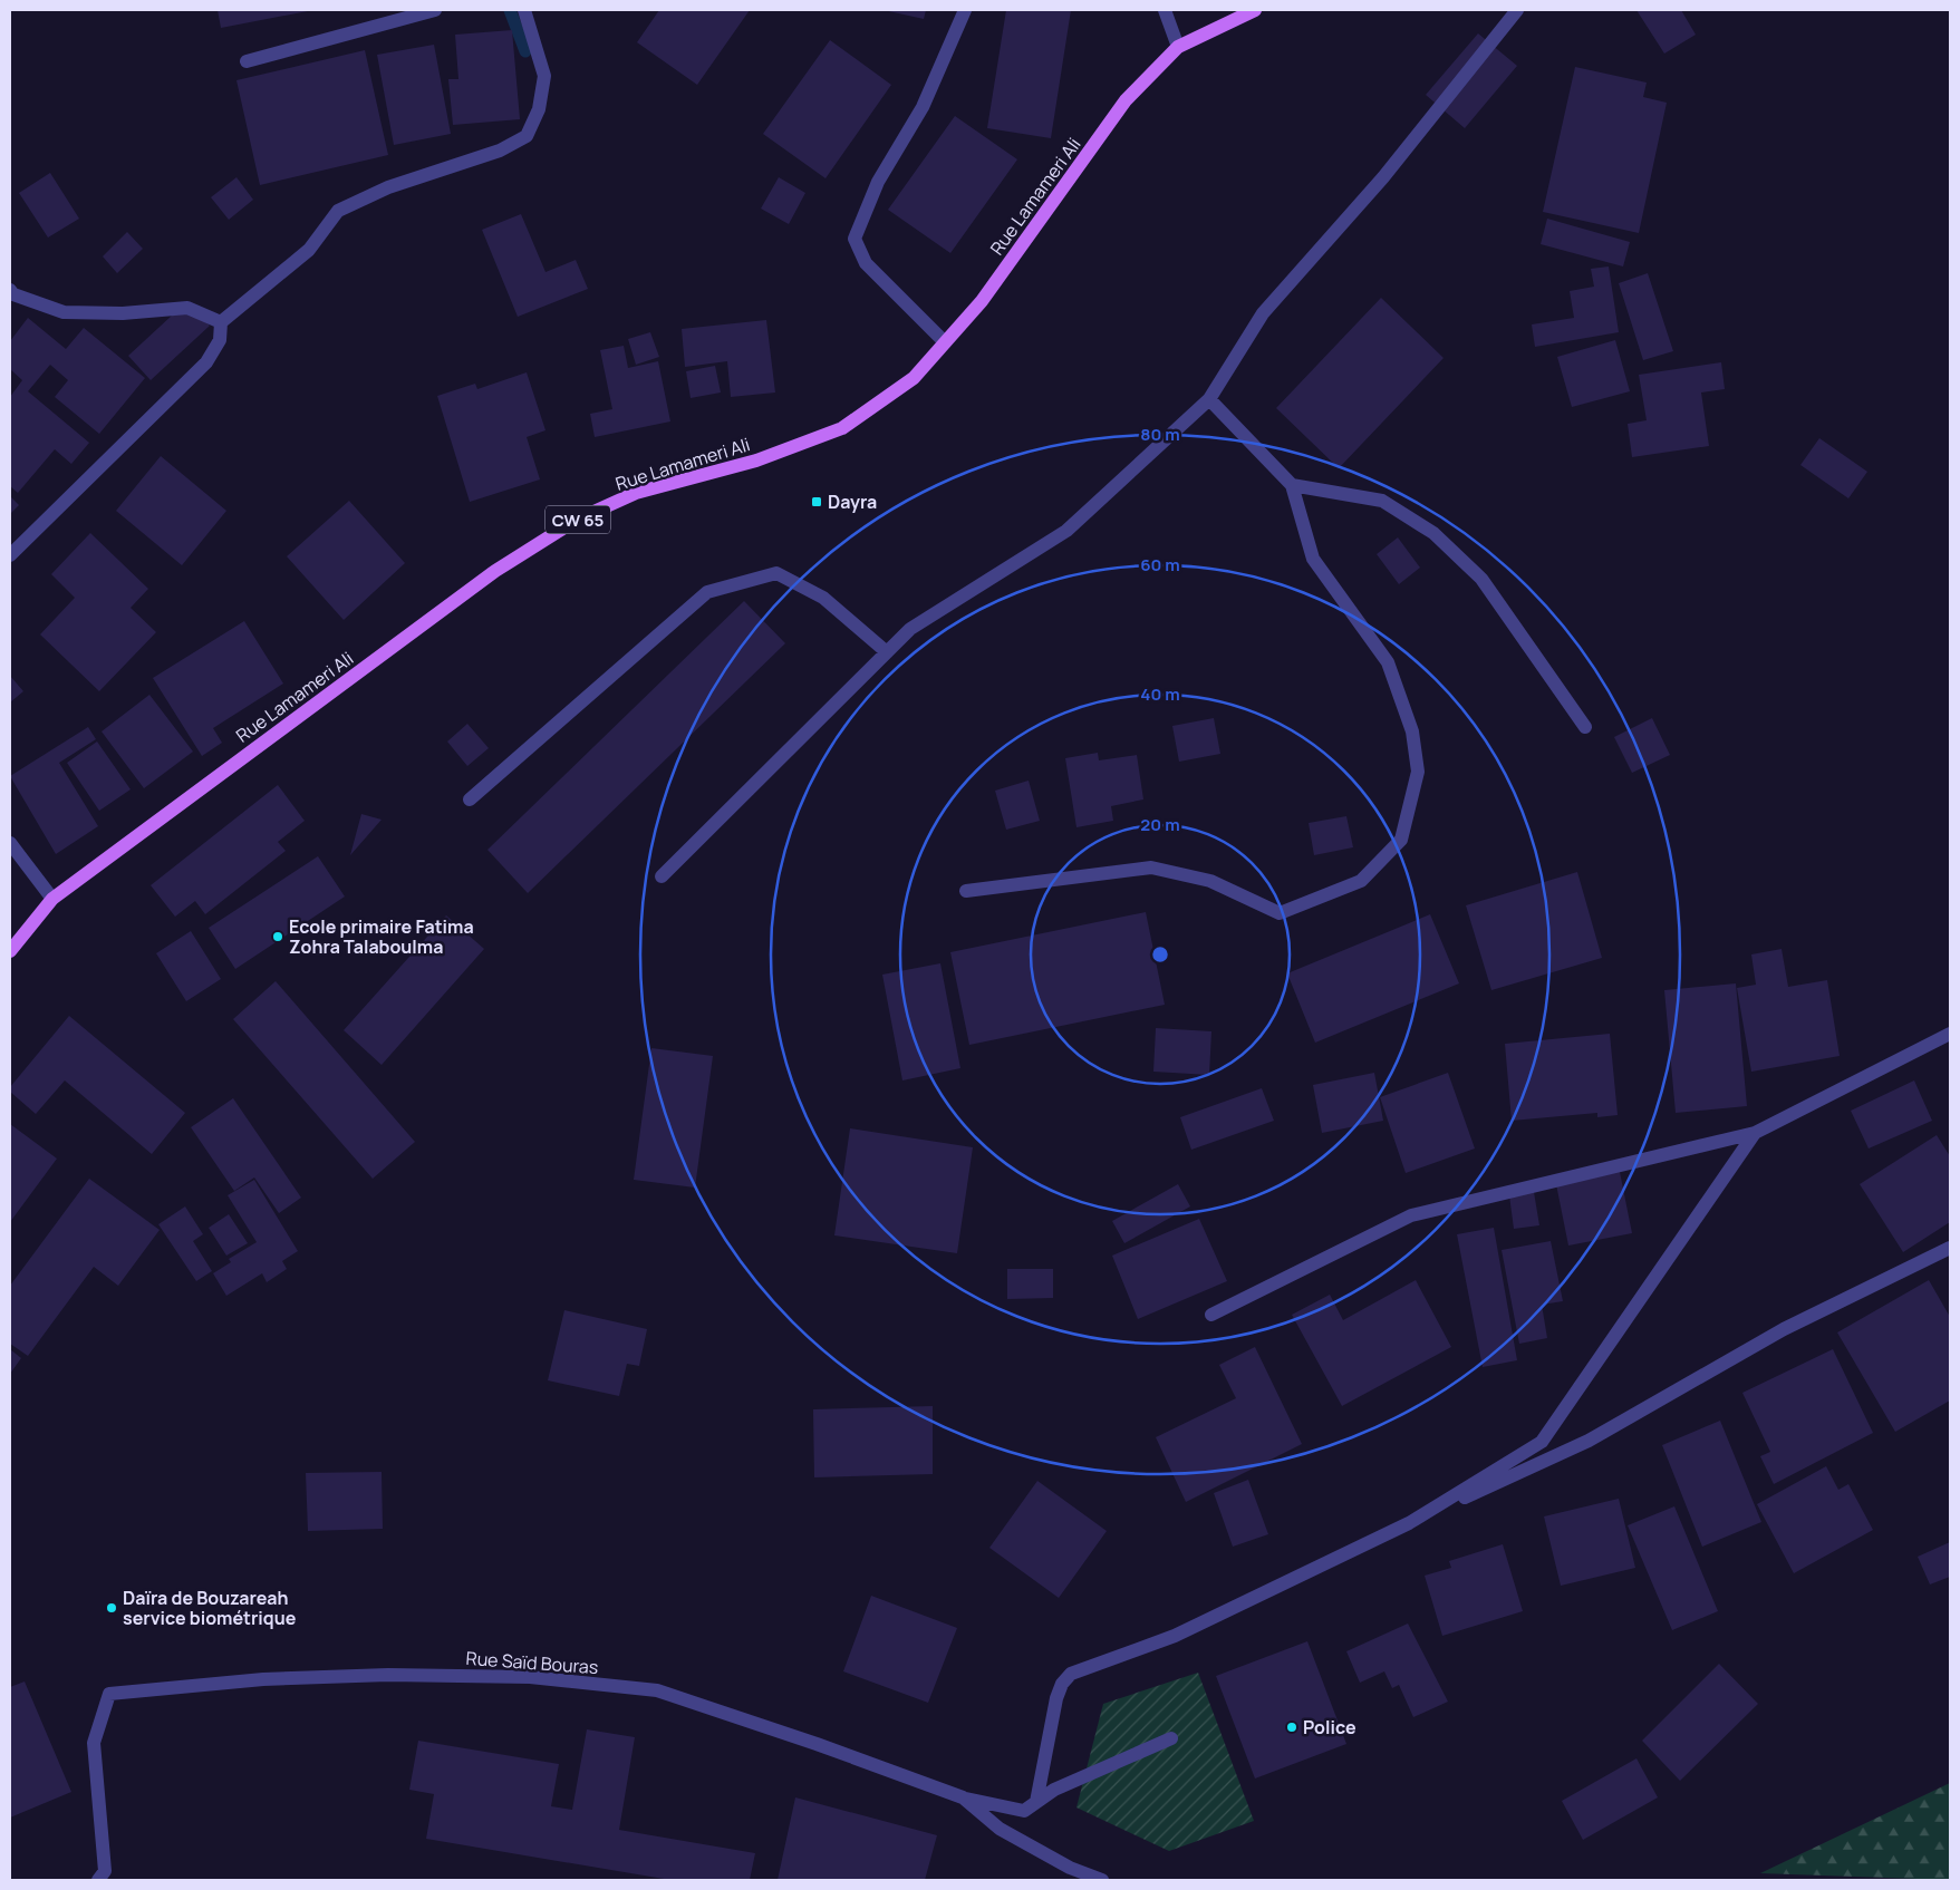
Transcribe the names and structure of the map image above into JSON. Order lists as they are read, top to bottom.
{
  "streets": {
    "main road": ["Rue Lamameri Ali", "CW 65"],
    "street": ["Rue Saïd Bouras"]
  },
  "places": {
    "transit": ["Dayra"],
    "other": ["Ecole primaire Fatima Zohra Talaboulma", "Daïra de Bouzareah service biométrique", "Police"]
  },
  "rings": [
    "80 m",
    "60 m",
    "40 m",
    "20 m"
  ]
}
